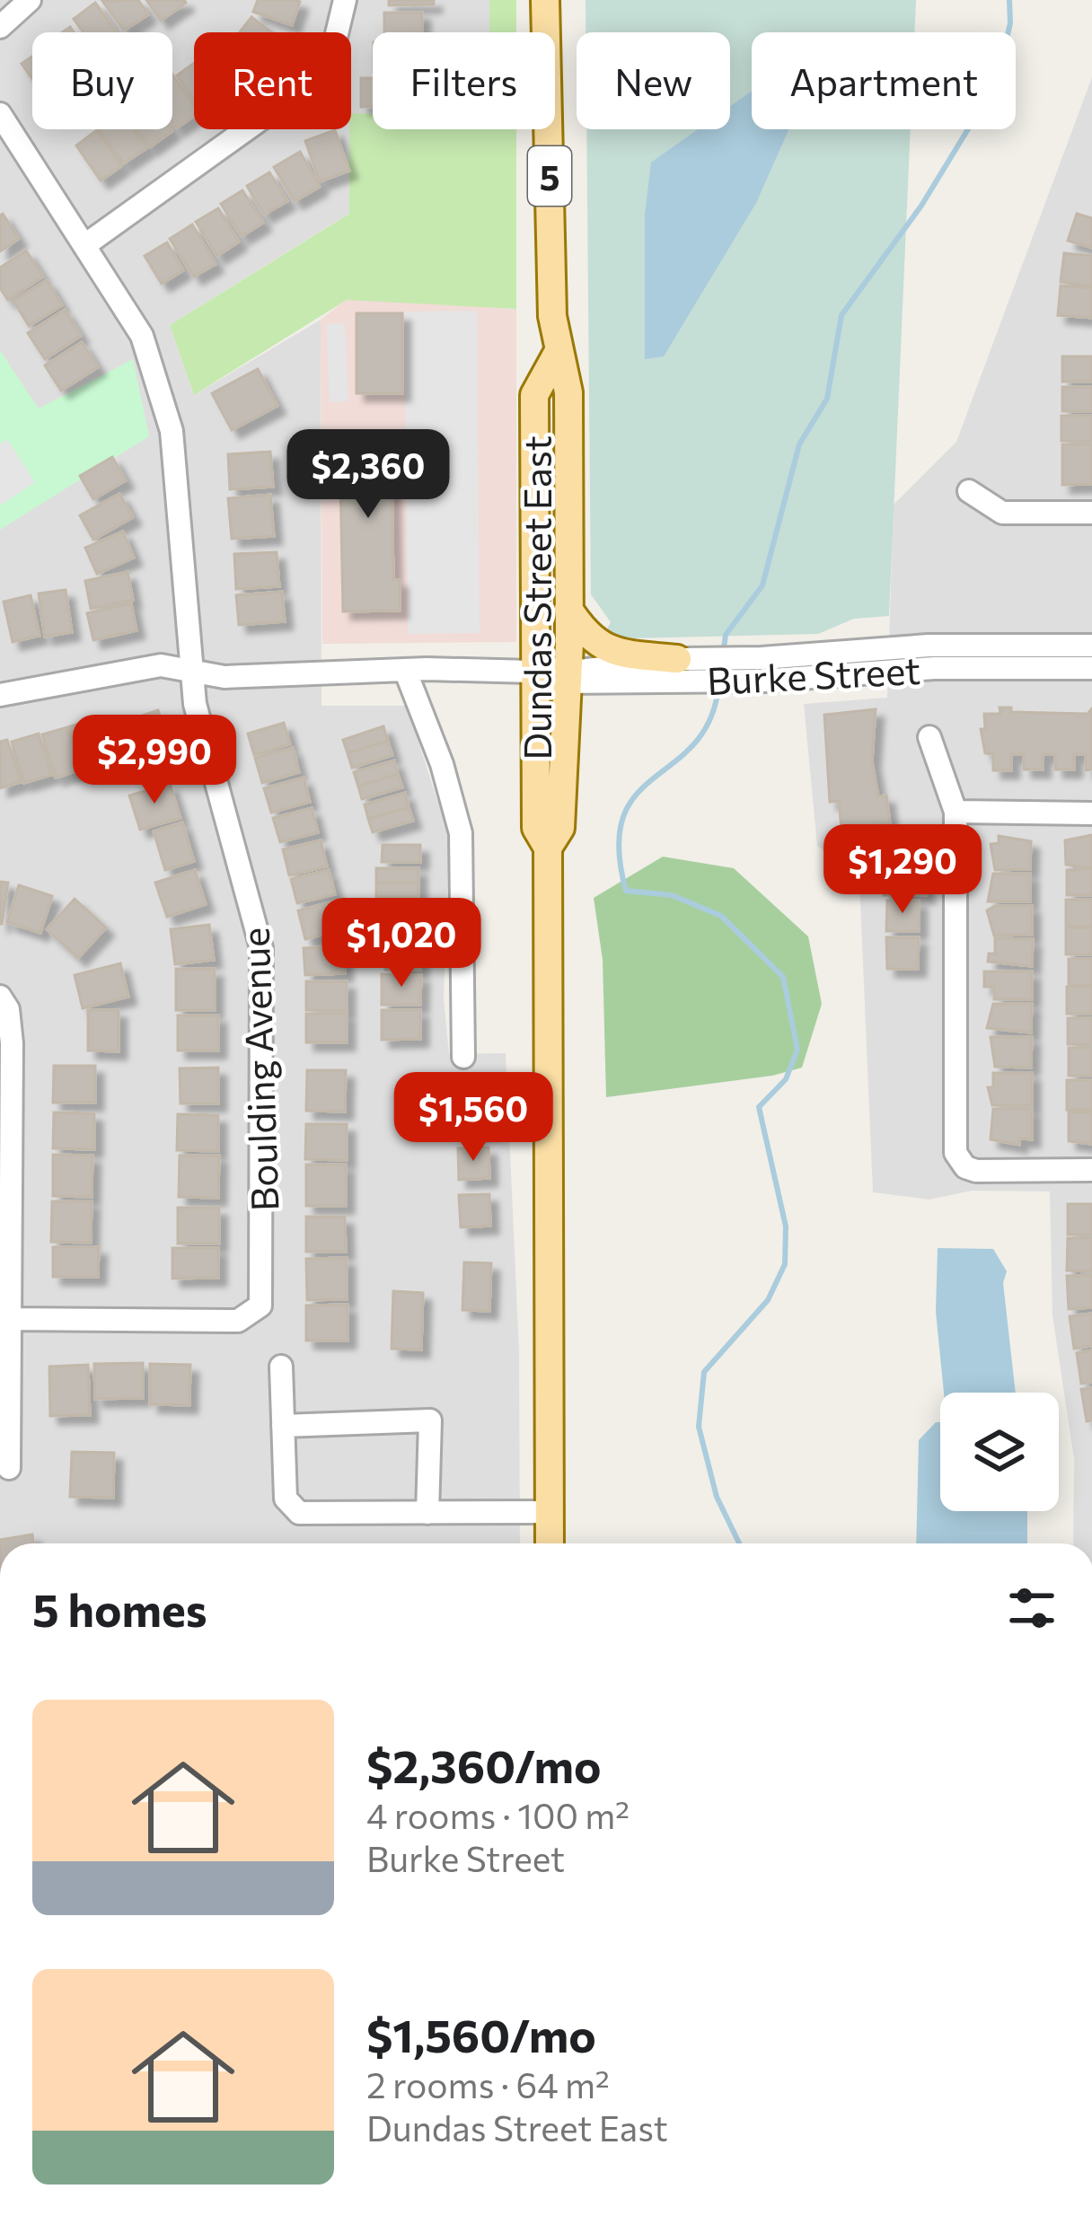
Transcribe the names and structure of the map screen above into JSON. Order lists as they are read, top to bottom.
{
  "streets": {
    "main road": ["5", "Dundas Street East"],
    "street": ["Burke Street", "Boulding Avenue"]
  },
  "crossings": [
    ["Dundas Street East", "Burke Street"]
  ],
  "page": {
    "chip": [
      "Buy",
      "Rent",
      "Filters",
      "New",
      "Apartment"
    ],
    "price": [
      "$2,360",
      "$2,990",
      "$1,290",
      "$1,020",
      "$1,560"
    ],
    "heading": "5 homes",
    "list": [
      {
        "name": "$2,360/mo",
        "note": "4 rooms · 100 m² · Burke Street"
      },
      {
        "name": "$1,560/mo",
        "note": "2 rooms · 64 m² · Dundas Street East"
      }
    ]
  }
}
